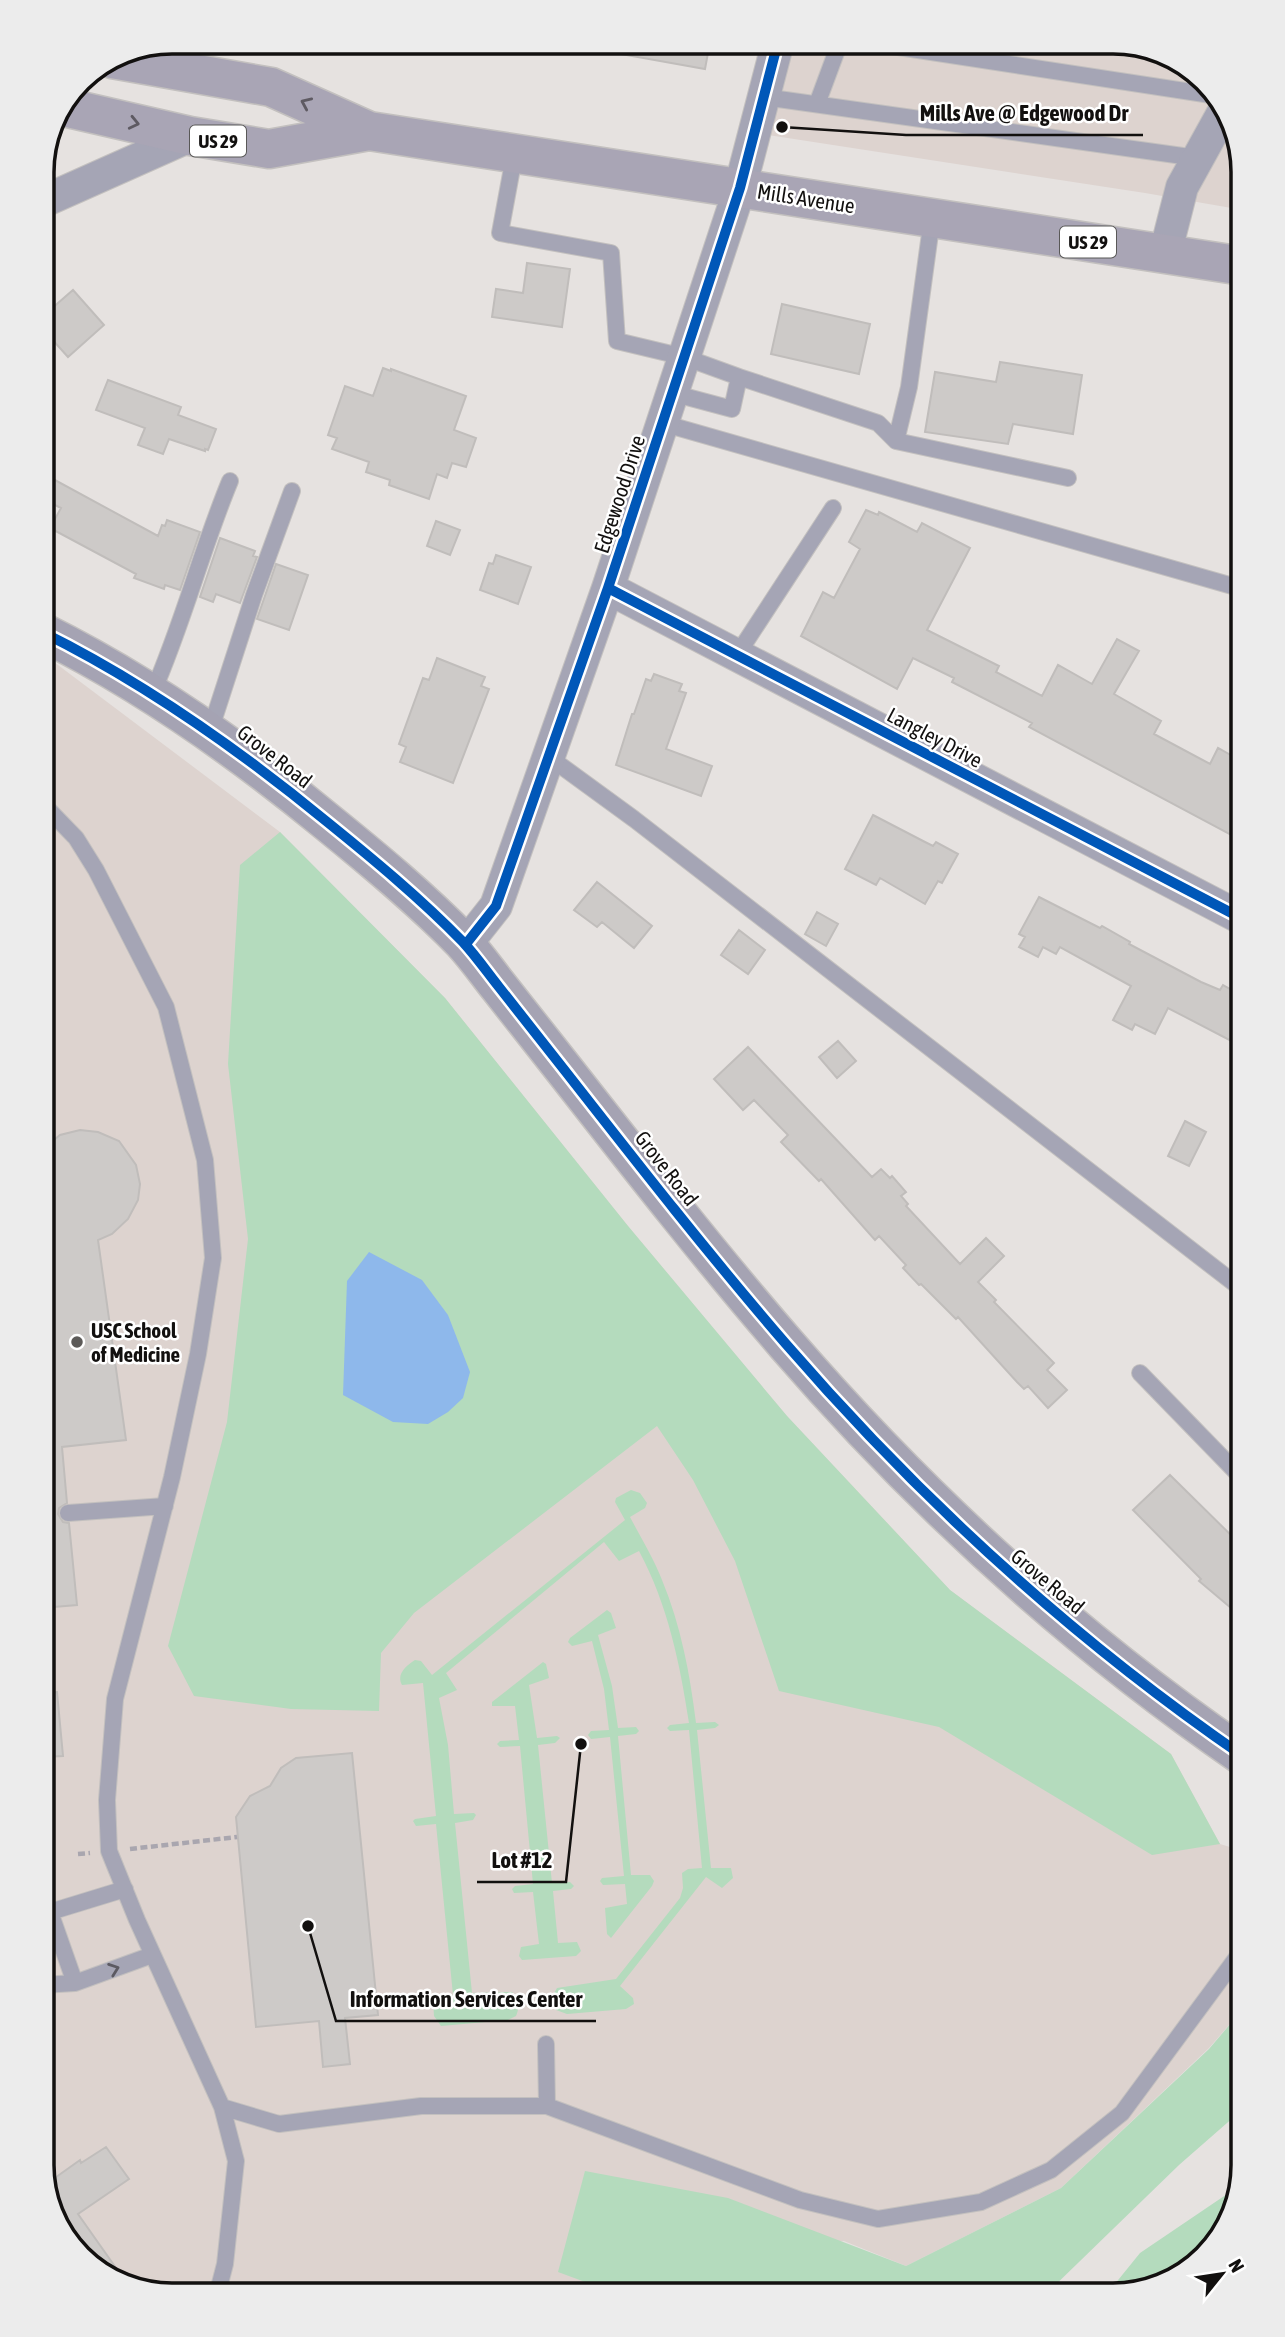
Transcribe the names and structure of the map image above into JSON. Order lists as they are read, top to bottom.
{
  "streets": {
    "main road": ["US 29", "Mills Avenue", "Grove Road"],
    "street": ["Edgewood Drive", "Langley Drive"]
  },
  "crossings": [
    ["Mills Avenue", "Edgewood Drive"],
    ["Edgewood Drive", "Langley Drive"],
    ["Edgewood Drive", "Grove Road"]
  ],
  "places": [
    "Mills Ave @ Edgewood Dr",
    "USC School of Medicine",
    "Lot #12",
    "Information Services Center"
  ],
  "north": "top right"
}
